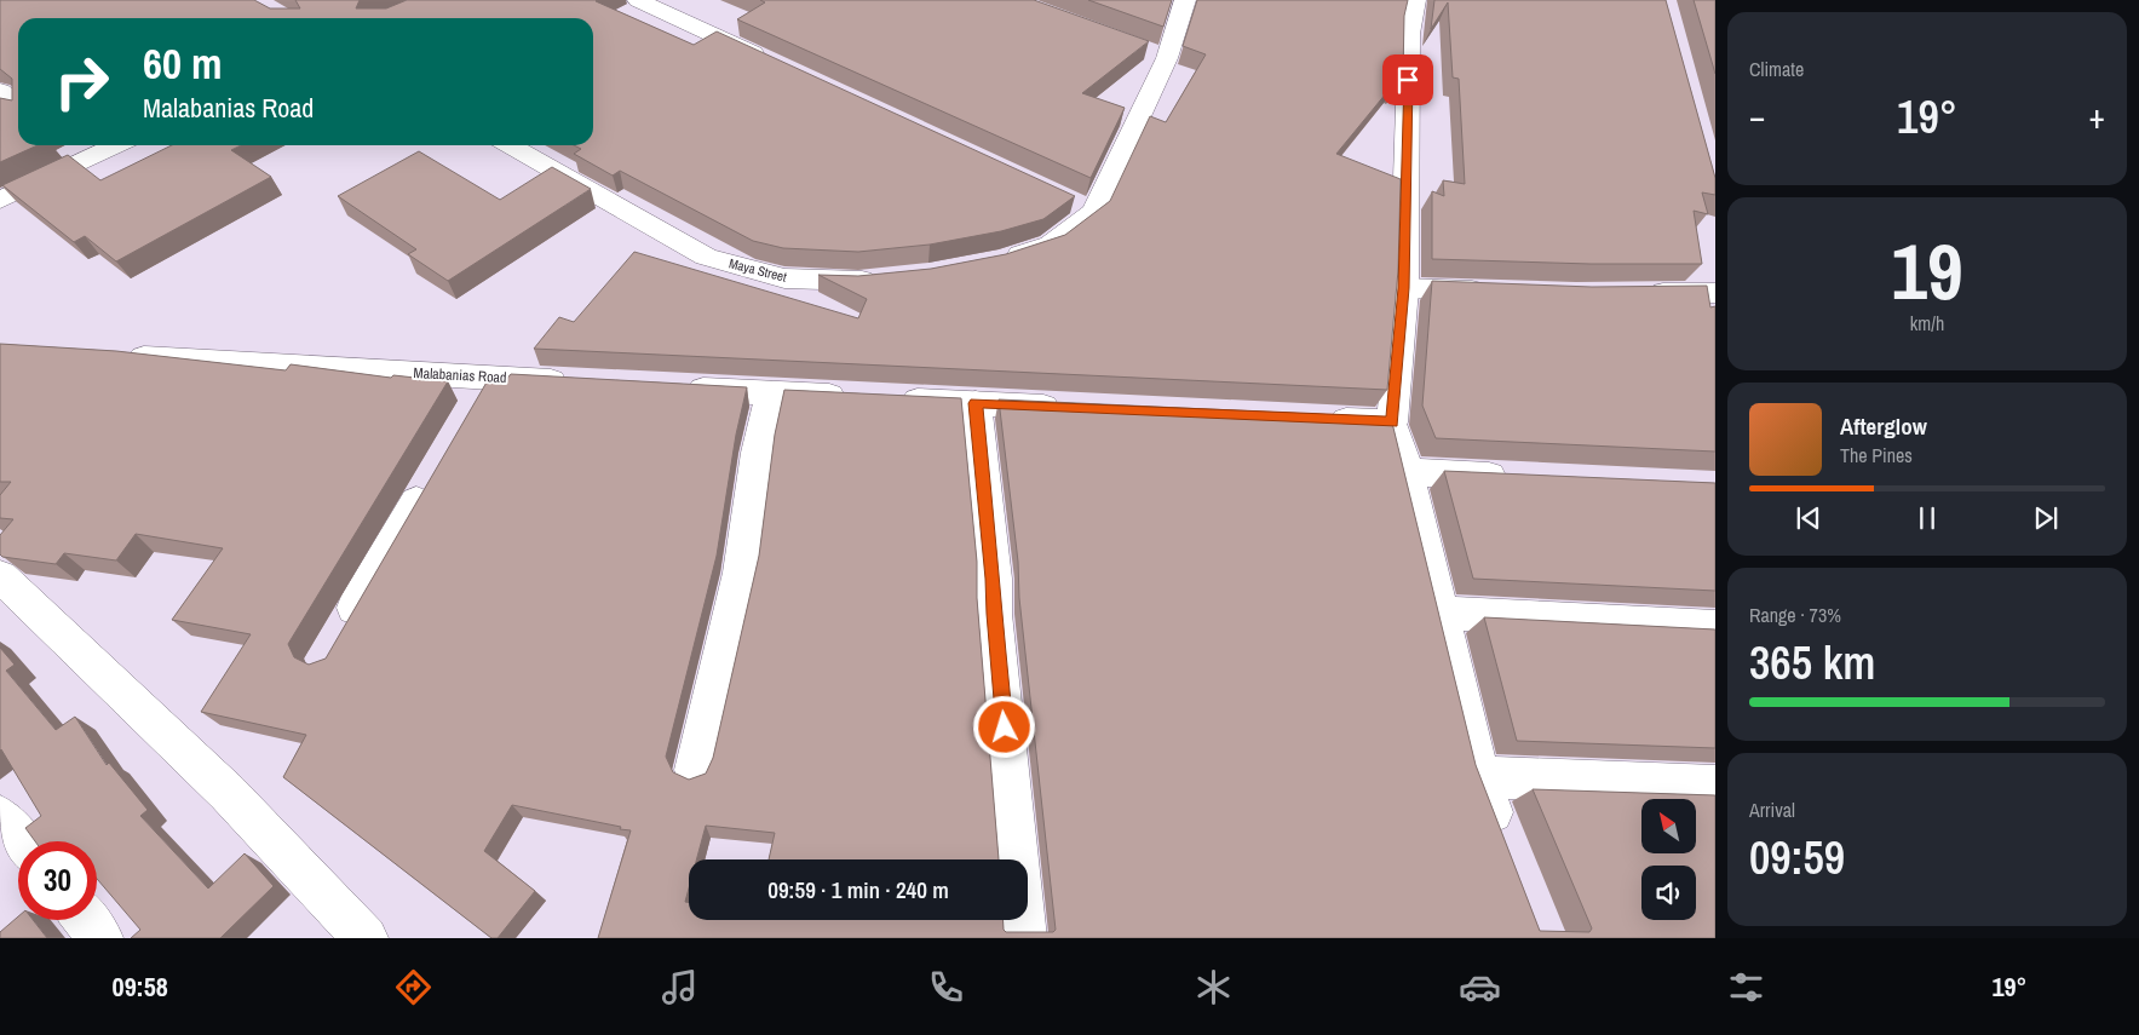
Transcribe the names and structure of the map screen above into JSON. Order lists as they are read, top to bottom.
{
  "streets": {
    "street": ["Maya Street", "Malabanias Road"]
  },
  "north": "top left",
  "page": {
    "tile": [
      "Climate",
      ["19", "km/h"],
      ["Range · 73%", "365 km"],
      ["Arrival", "09:59"]
    ],
    "turn": ["60 m", "Malabanias Road"],
    "heat": ["−", "19°", "+"],
    "song": ["Afterglow", "The Pines"],
    "limit": "30",
    "trip": "09:59 · 1 min · 240 m",
    "tabs": ["09:58", "19°"]
  }
}
